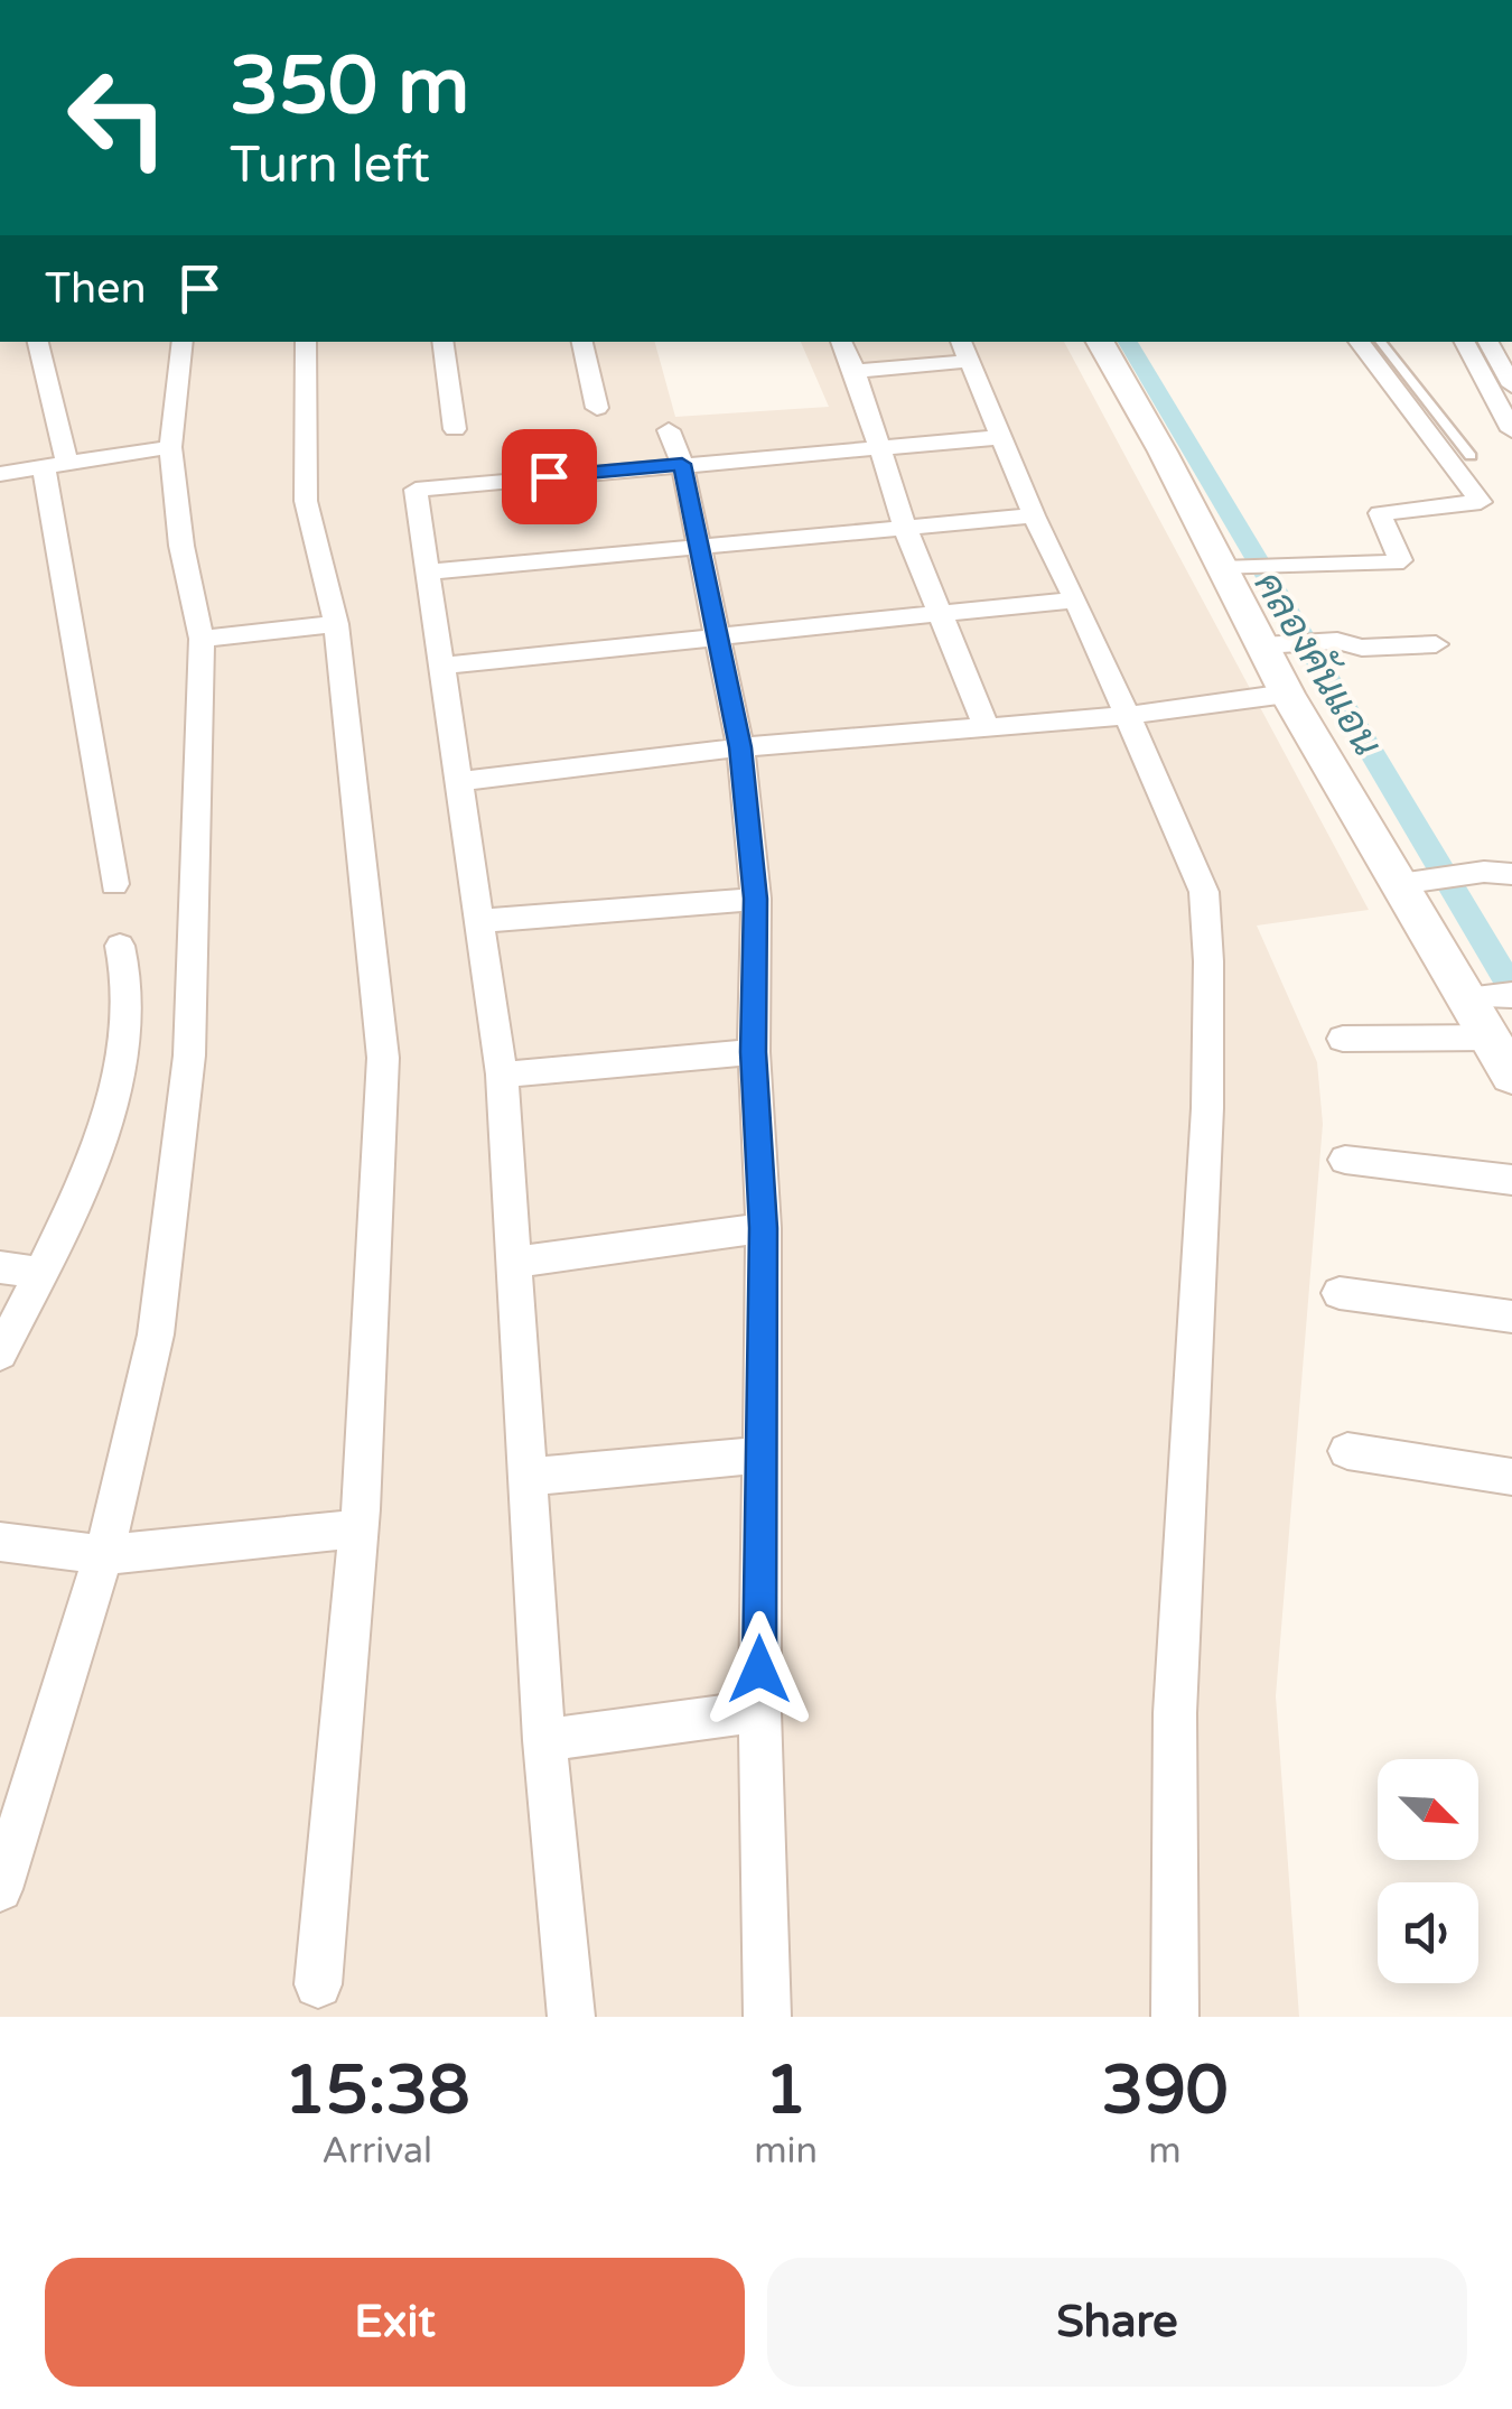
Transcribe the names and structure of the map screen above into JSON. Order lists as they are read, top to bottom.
{
  "water": ["คลองคันแอน"],
  "north": "bottom right",
  "page": {
    "turn": ["350 m", "Turn left"],
    "then": "Then",
    "eta": [
      "15:38",
      "Arrival",
      "1",
      "min",
      "390",
      "m"
    ],
    "buttons": ["Exit", "Share"]
  }
}
